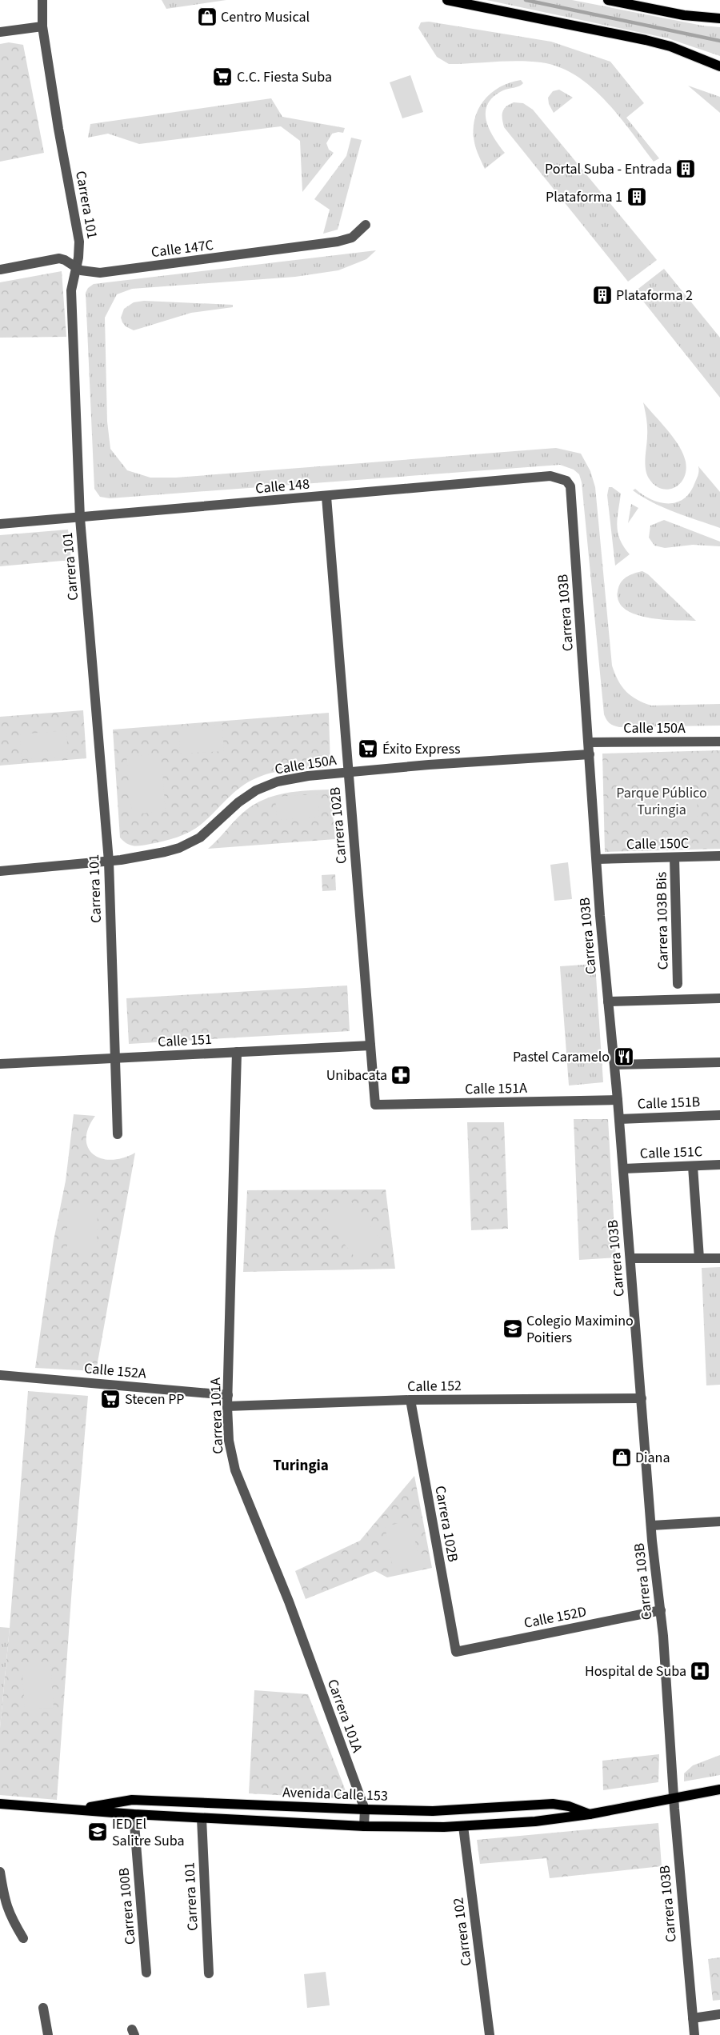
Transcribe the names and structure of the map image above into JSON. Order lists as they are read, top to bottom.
{
  "streets": {
    "main road": ["Avenida Calle 153"],
    "street": [
      "Carrera 101",
      "Calle 147C",
      "Calle 148",
      "Carrera 103B",
      "Calle 150A",
      "Carrera 102B",
      "Calle 150C",
      "Carrera 103B Bis",
      "Calle 151",
      "Calle 151A",
      "Calle 151B",
      "Calle 151C",
      "Calle 152A",
      "Calle 152",
      "Carrera 101A",
      "Calle 152D",
      "Carrera 100B",
      "Carrera 102"
    ]
  },
  "crossings": [
    ["Carrera 101", "Calle 147C"],
    ["Carrera 101", "Calle 148"],
    ["Carrera 101", "Calle 150A"],
    ["Carrera 101", "Calle 151"],
    ["Carrera 101", "Avenida Calle 153"],
    ["Calle 148", "Carrera 103B"],
    ["Calle 148", "Carrera 102B"],
    ["Carrera 103B", "Calle 150A"],
    ["Carrera 103B", "Calle 150C"],
    ["Carrera 103B", "Calle 151A"],
    ["Carrera 103B", "Calle 151B"],
    ["Carrera 103B", "Calle 151C"],
    ["Carrera 103B", "Calle 152"],
    ["Carrera 103B", "Calle 152D"],
    ["Carrera 103B", "Avenida Calle 153"],
    ["Calle 150A", "Carrera 102B"],
    ["Carrera 102B", "Calle 151"],
    ["Carrera 102B", "Calle 151A"],
    ["Carrera 102B", "Calle 152"],
    ["Carrera 102B", "Calle 152D"],
    ["Calle 150C", "Carrera 103B Bis"],
    ["Calle 151", "Carrera 101A"],
    ["Calle 152A", "Carrera 101A"],
    ["Calle 152", "Carrera 101A"],
    ["Carrera 101A", "Avenida Calle 153"],
    ["Avenida Calle 153", "Carrera 100B"],
    ["Avenida Calle 153", "Carrera 102"]
  ],
  "districts": ["Turingia"],
  "parks": ["Parque Público Turingia"],
  "places": {
    "shop": ["Centro Musical", "Diana"],
    "supermarket": ["C.C. Fiesta Suba", "Éxito Express", "Stecen PP"],
    "building": ["Portal Suba - Entrada", "Plataforma 1", "Plataforma 2"],
    "restaurant": ["Pastel Caramelo"],
    "pharmacy": ["Unibacata"],
    "school or university": ["Colegio Maximino Poitiers", "IED El Salitre Suba"],
    "hospital": ["Hospital de Suba"]
  }
}
